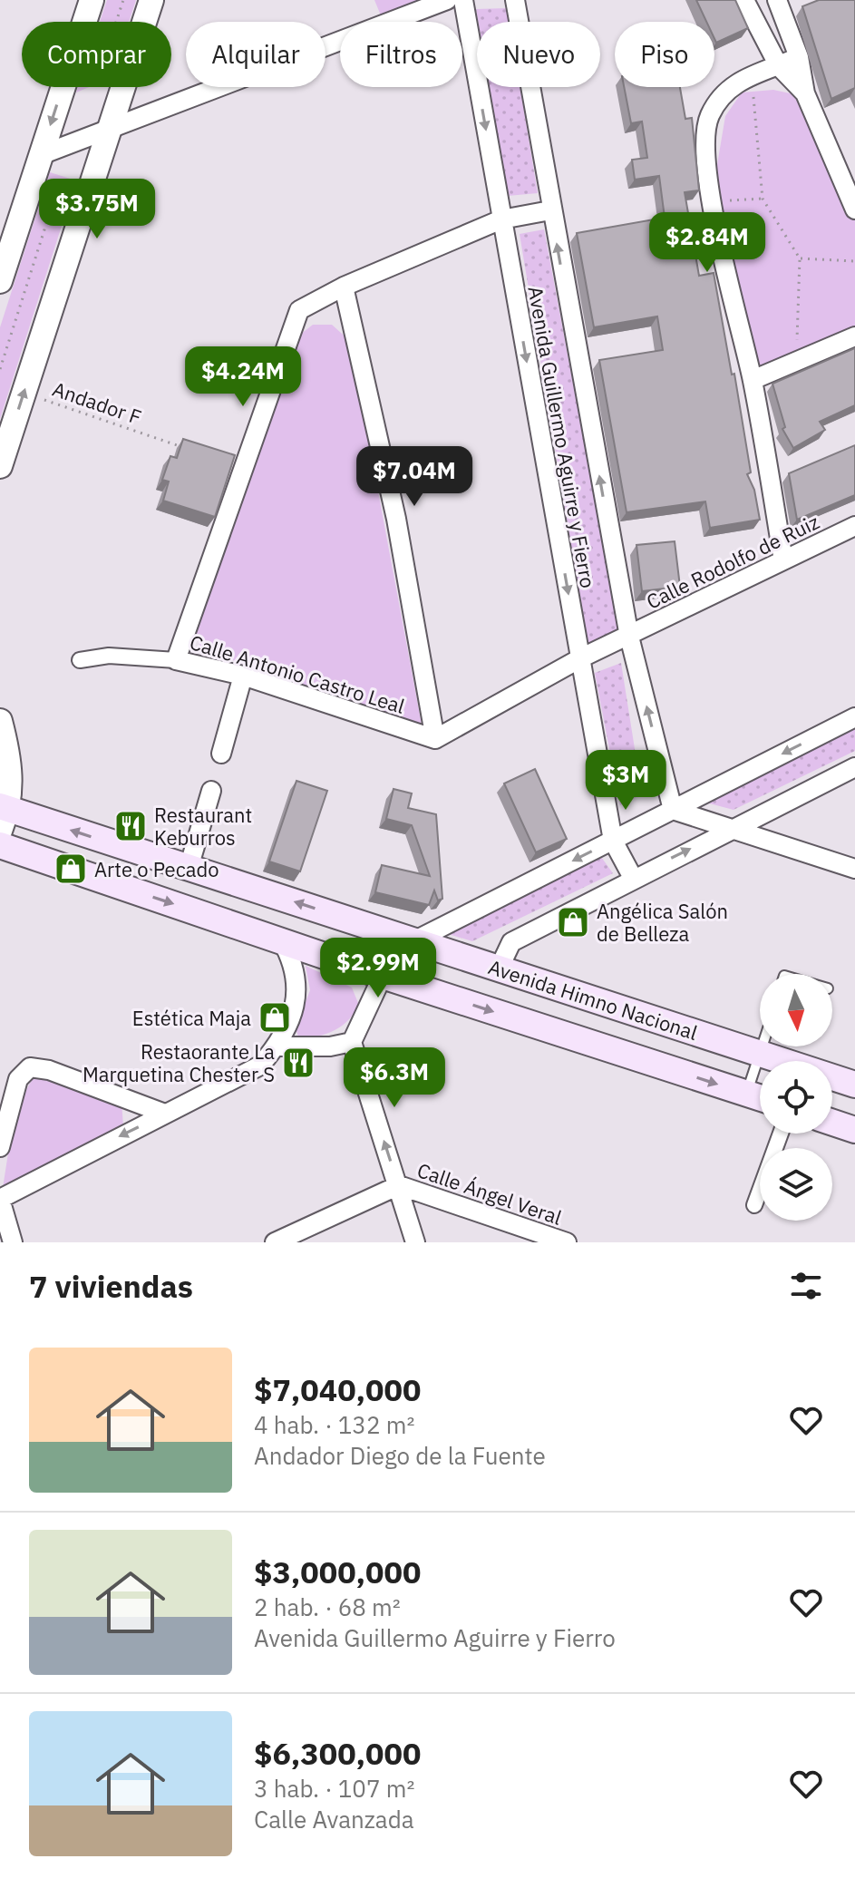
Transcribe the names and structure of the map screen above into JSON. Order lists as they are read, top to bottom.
{
  "streets": {
    "main road": ["Avenida Himno Nacional"],
    "street": [
      "Avenida Guillermo Aguirre y Fierro",
      "Calle Rodolfo de Ruiz",
      "Calle Antonio Castro Leal",
      "Calle Ángel Veral"
    ],
    "path": ["Andador F"]
  },
  "crossings": [
    ["Avenida Guillermo Aguirre y Fierro", "Calle Rodolfo de Ruiz"],
    ["Avenida Guillermo Aguirre y Fierro", "Calle Antonio Castro Leal"]
  ],
  "places": {
    "restaurant": ["Restaurant Keburros", "Restaorante La Marquetina Chester S"],
    "shop": ["Arte o Pecado", "Angélica Salón de Belleza", "Estética Maja"]
  },
  "north": "bottom",
  "page": {
    "chip": [
      "Comprar",
      "Alquilar",
      "Filtros",
      "Nuevo",
      "Piso"
    ],
    "price": [
      "$3.75M",
      "$2.84M",
      "$4.24M",
      "$7.04M",
      "$3M",
      "$2.99M",
      "$6.3M"
    ],
    "heading": "7 viviendas",
    "list": [
      {
        "name": "$7,040,000",
        "note": "4 hab. · 132 m² · Andador Diego de la Fuente"
      },
      {
        "name": "$3,000,000",
        "note": "2 hab. · 68 m² · Avenida Guillermo Aguirre y Fierro"
      },
      {
        "name": "$6,300,000",
        "note": "3 hab. · 107 m² · Calle Avanzada"
      }
    ]
  }
}
